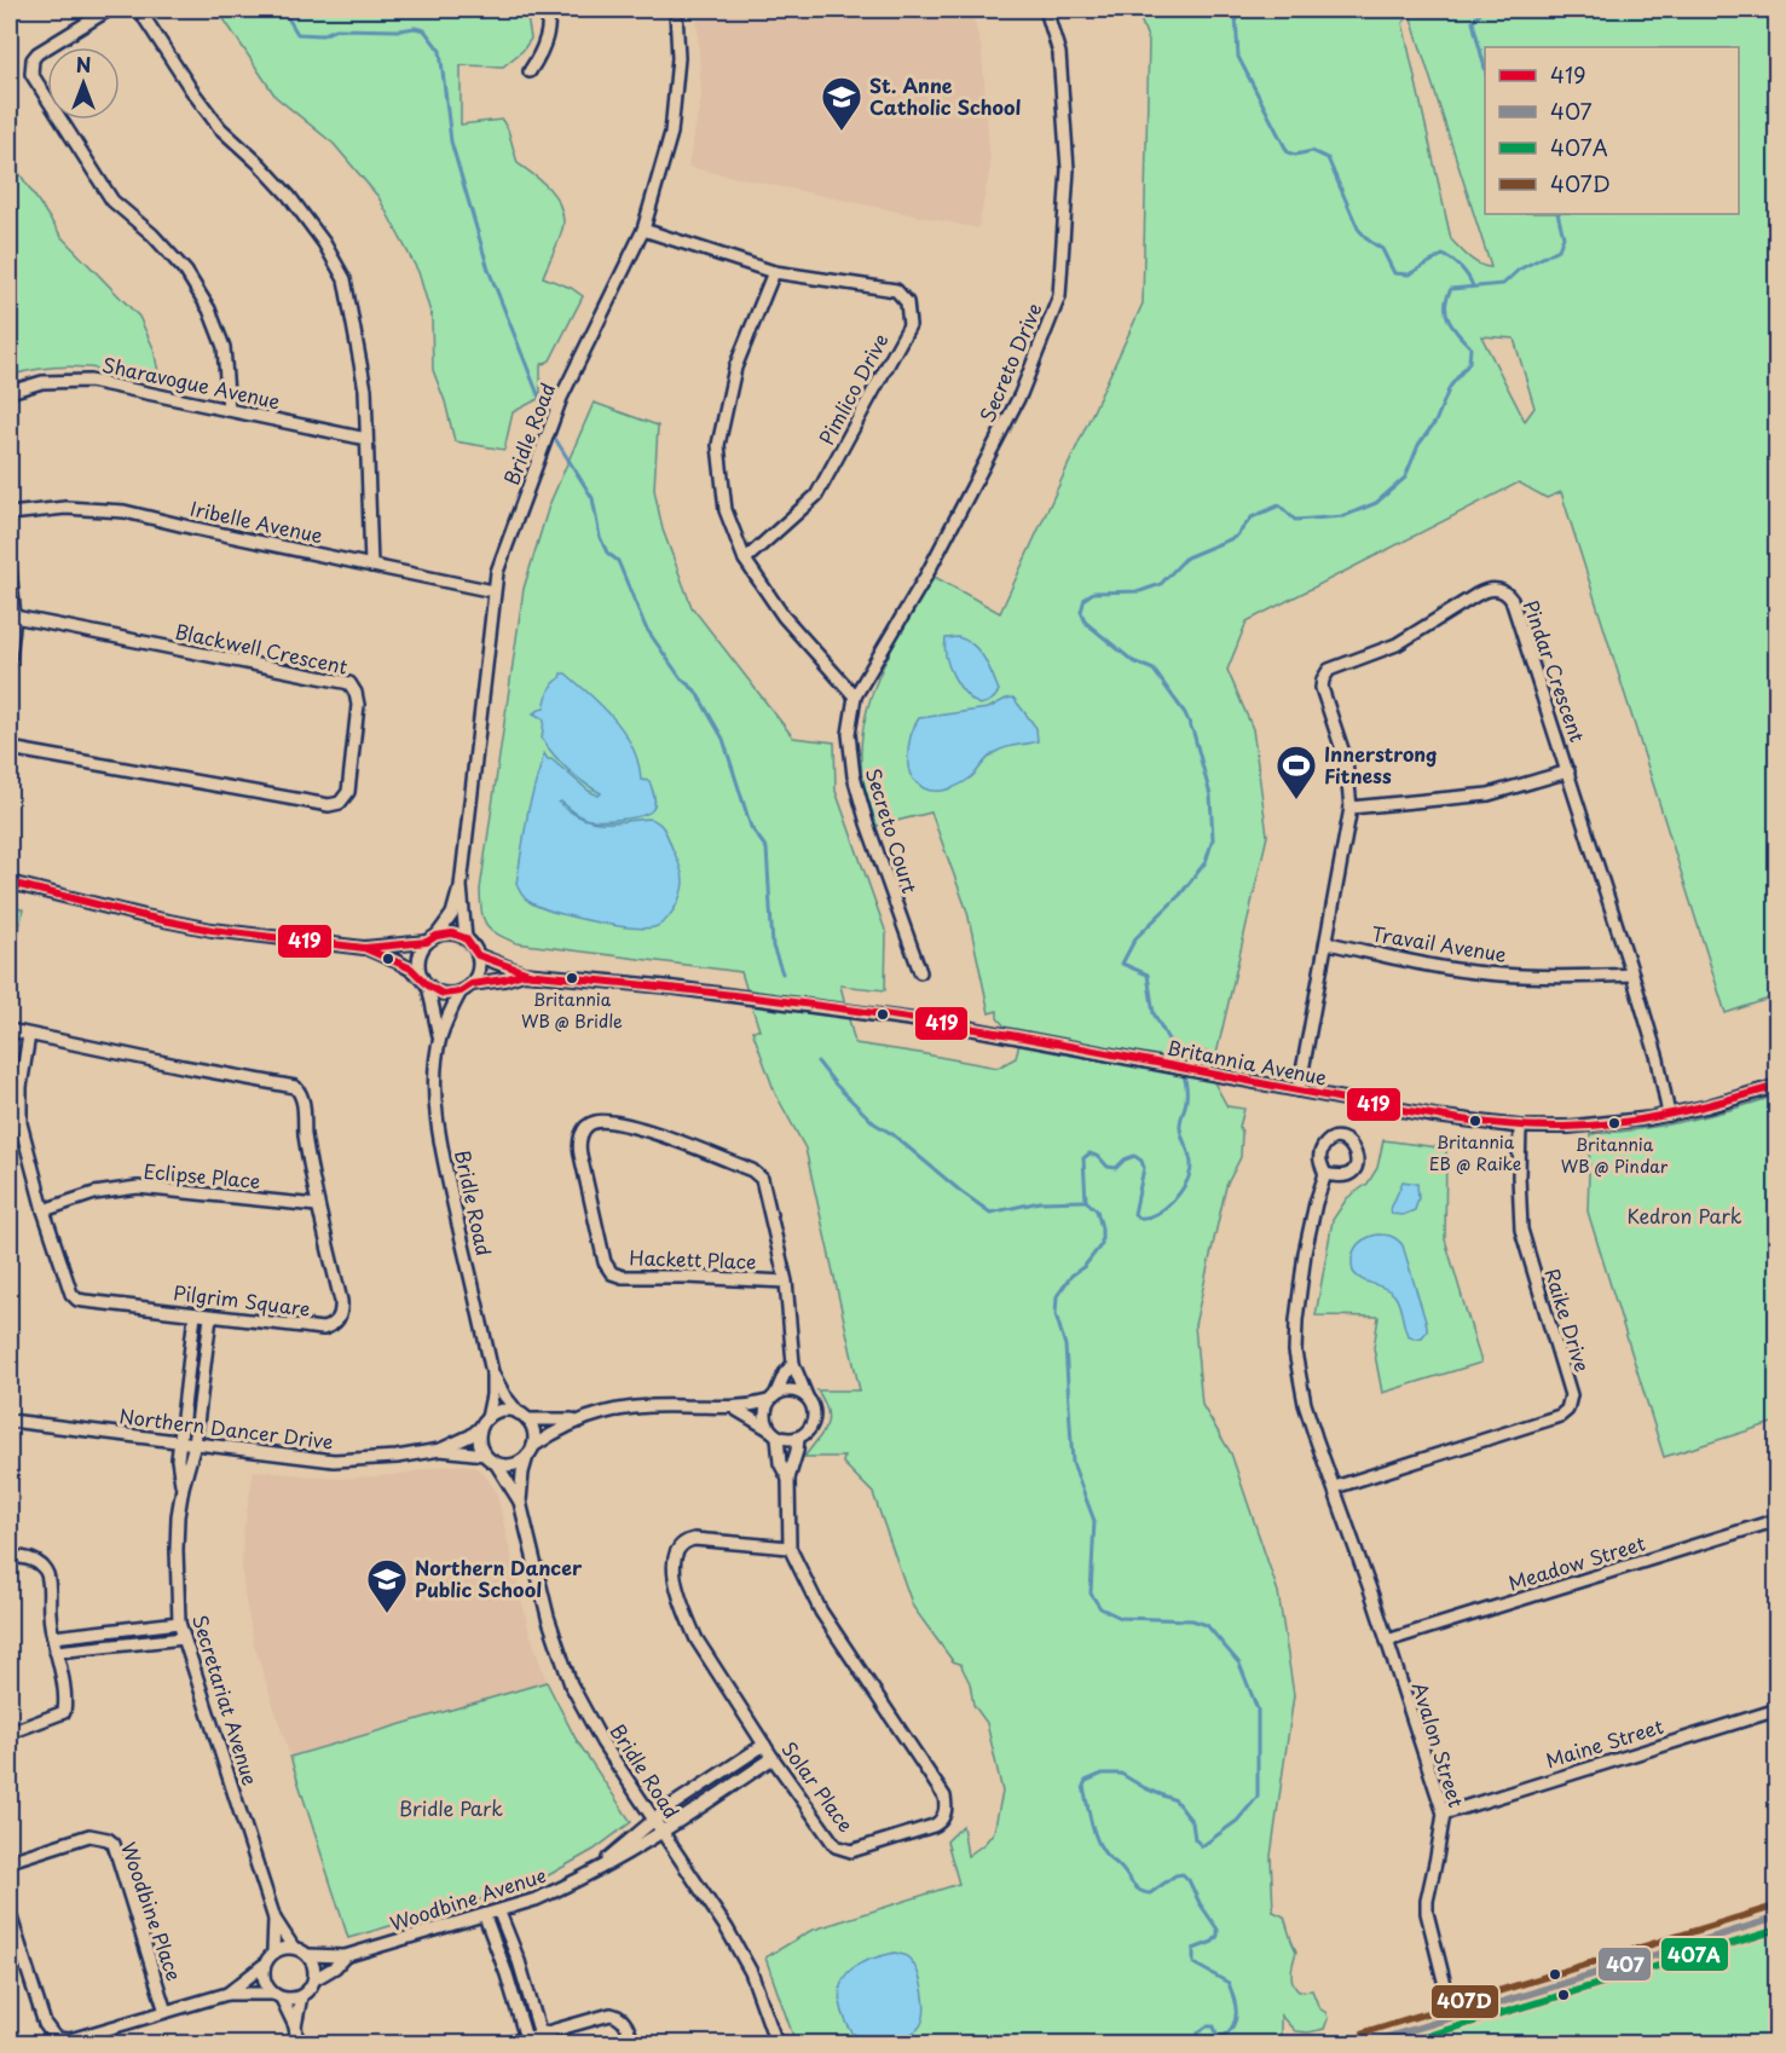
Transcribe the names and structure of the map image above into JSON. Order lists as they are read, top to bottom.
{
  "streets": {
    "street": [
      "Secreto Drive",
      "Sharavogue Avenue",
      "Pimlico Drive",
      "Bridle Road",
      "Iribelle Avenue",
      "Blackwell Crescent",
      "Pindar Crescent",
      "Secreto Court",
      "Travail Avenue",
      "Britannia Avenue",
      "Eclipse Place",
      "Hackett Place",
      "Pilgrim Square",
      "Raike Drive",
      "Northern Dancer Drive",
      "Meadow Street",
      "Secretariat Avenue",
      "Maine Street",
      "Avalon Street",
      "Solar Place",
      "Woodbine Avenue",
      "Woodbine Place"
    ]
  },
  "crossings": [
    ["Secreto Drive", "Secreto Court"],
    ["Pimlico Drive", "Bridle Road"],
    ["Bridle Road", "Iribelle Avenue"],
    ["Bridle Road", "Northern Dancer Drive"],
    ["Bridle Road", "Woodbine Avenue"],
    ["Pindar Crescent", "Travail Avenue"],
    ["Pindar Crescent", "Britannia Avenue"],
    ["Britannia Avenue", "Raike Drive"],
    ["Eclipse Place", "Pilgrim Square"],
    ["Hackett Place", "Solar Place"],
    ["Pilgrim Square", "Secretariat Avenue"],
    ["Raike Drive", "Avalon Street"],
    ["Northern Dancer Drive", "Secretariat Avenue"],
    ["Meadow Street", "Avalon Street"],
    ["Secretariat Avenue", "Woodbine Avenue"],
    ["Secretariat Avenue", "Woodbine Place"],
    ["Maine Street", "Avalon Street"],
    ["Solar Place", "Woodbine Avenue"],
    ["Woodbine Avenue", "Woodbine Place"]
  ],
  "parks": ["Kedron Park", "Bridle Park"],
  "places": {
    "school or university": ["St. Anne Catholic School", "Northern Dancer Public School"],
    "sports": ["Innerstrong Fitness"],
    "other": ["Britannia WB @ Bridle", "Britannia EB @ Raike", "Britannia WB @ Pindar"]
  },
  "lines": [
    "transit line 419",
    "transit line 407D",
    "transit line 407",
    "transit line 407A"
  ],
  "legend": [
    "419",
    "407",
    "407A",
    "407D"
  ],
  "north": "top"
}
